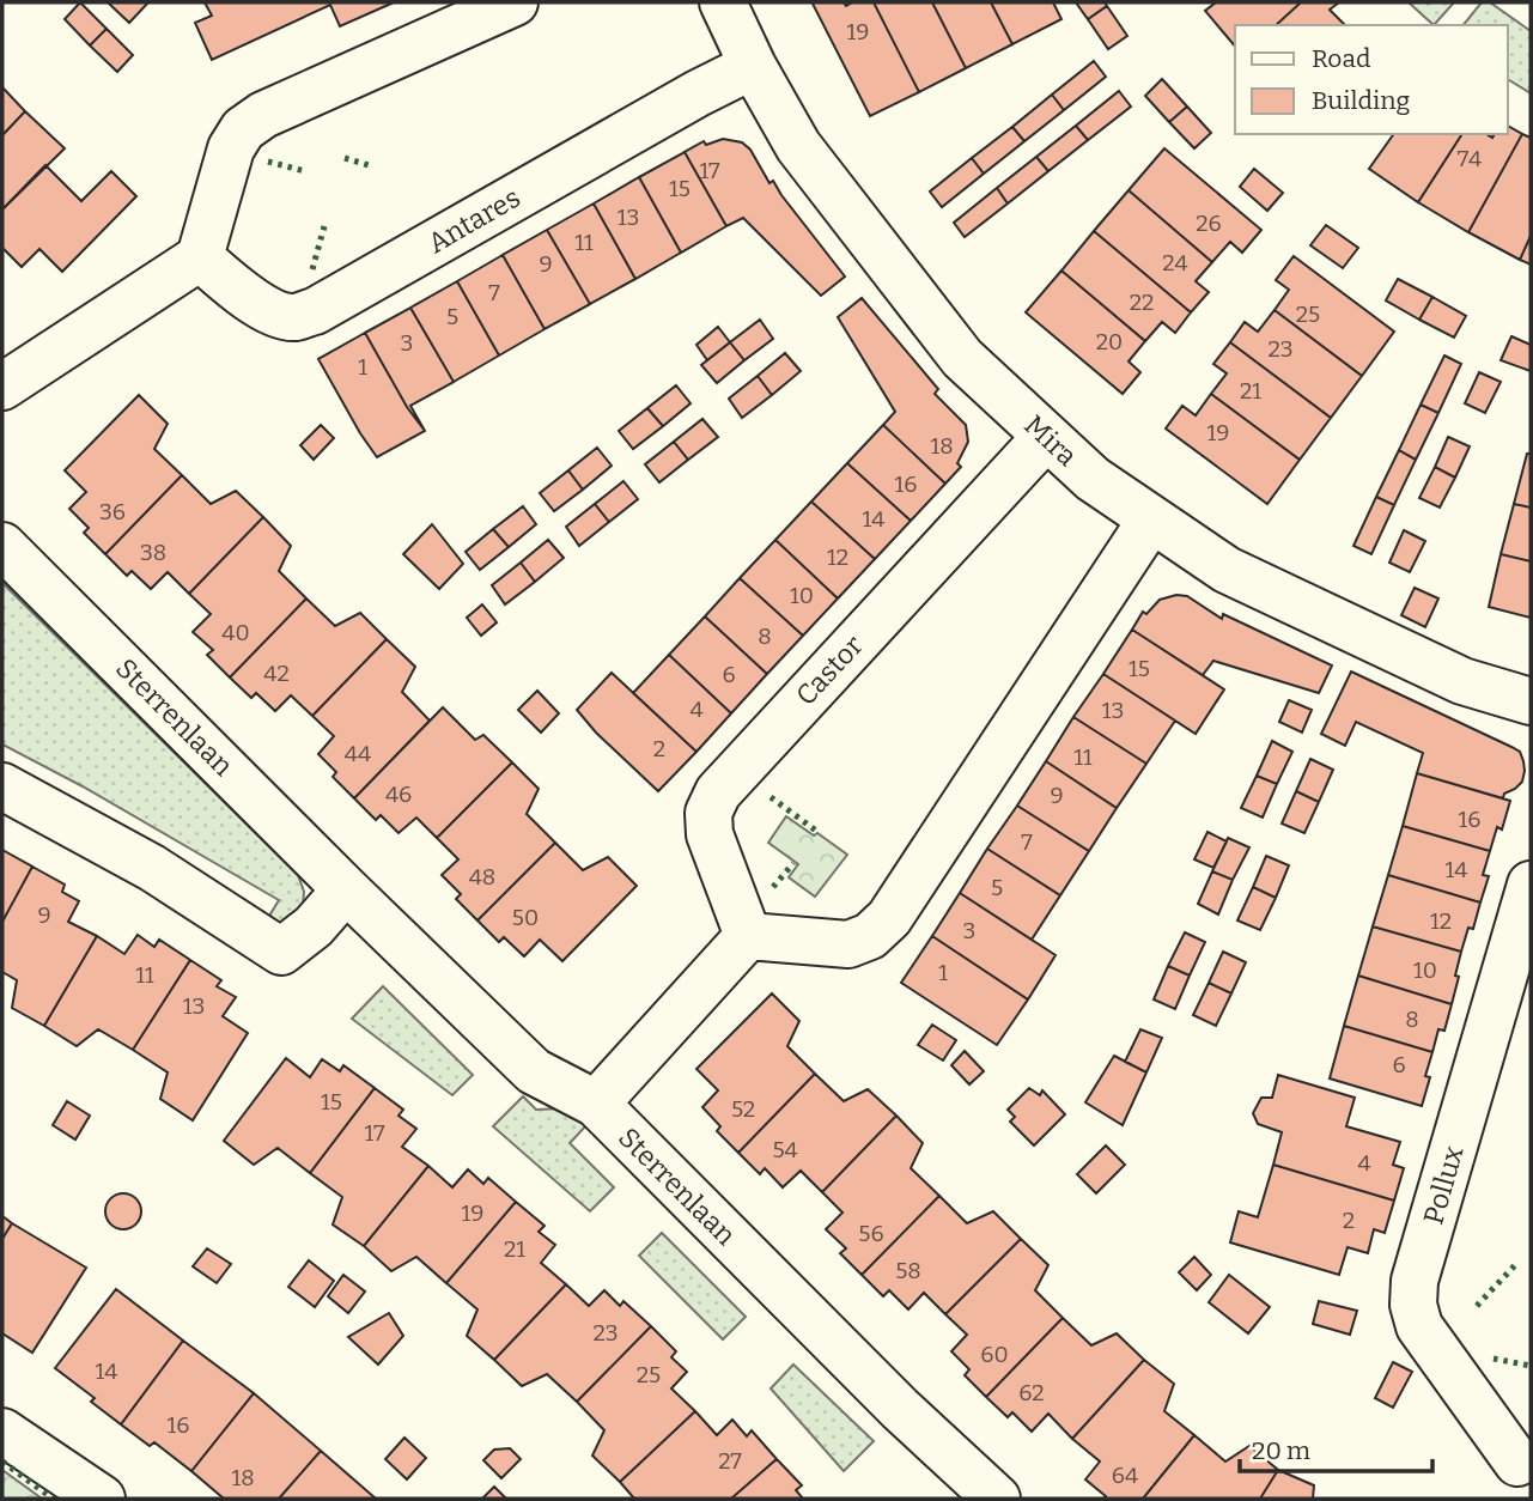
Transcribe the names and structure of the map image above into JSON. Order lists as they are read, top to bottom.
{
  "streets": {
    "street": [
      "Antares",
      "Mira",
      "Castor",
      "Sterrenlaan",
      "Pollux"
    ]
  },
  "crossings": [
    ["Antares", "Mira"],
    ["Mira", "Castor"]
  ],
  "house_numbers": [
    "19",
    "74",
    "17",
    "15",
    "13",
    "26",
    "11",
    "24",
    "9",
    "7",
    "22",
    "25",
    "5",
    "20",
    "3",
    "23",
    "1",
    "21",
    "19",
    "18",
    "16",
    "36",
    "14",
    "38",
    "12",
    "10",
    "40",
    "8",
    "15",
    "42",
    "6",
    "4",
    "13",
    "2",
    "44",
    "11",
    "46",
    "9",
    "16",
    "7",
    "14",
    "48",
    "5",
    "9",
    "50",
    "12",
    "3",
    "10",
    "1",
    "11",
    "13",
    "8",
    "6",
    "15",
    "52",
    "17",
    "54",
    "4",
    "19",
    "2",
    "56",
    "21",
    "58",
    "23",
    "60",
    "14",
    "25",
    "62",
    "16",
    "27",
    "64",
    "18"
  ],
  "legend": ["Road", "Building"],
  "scale_bar": "20 m"
}
